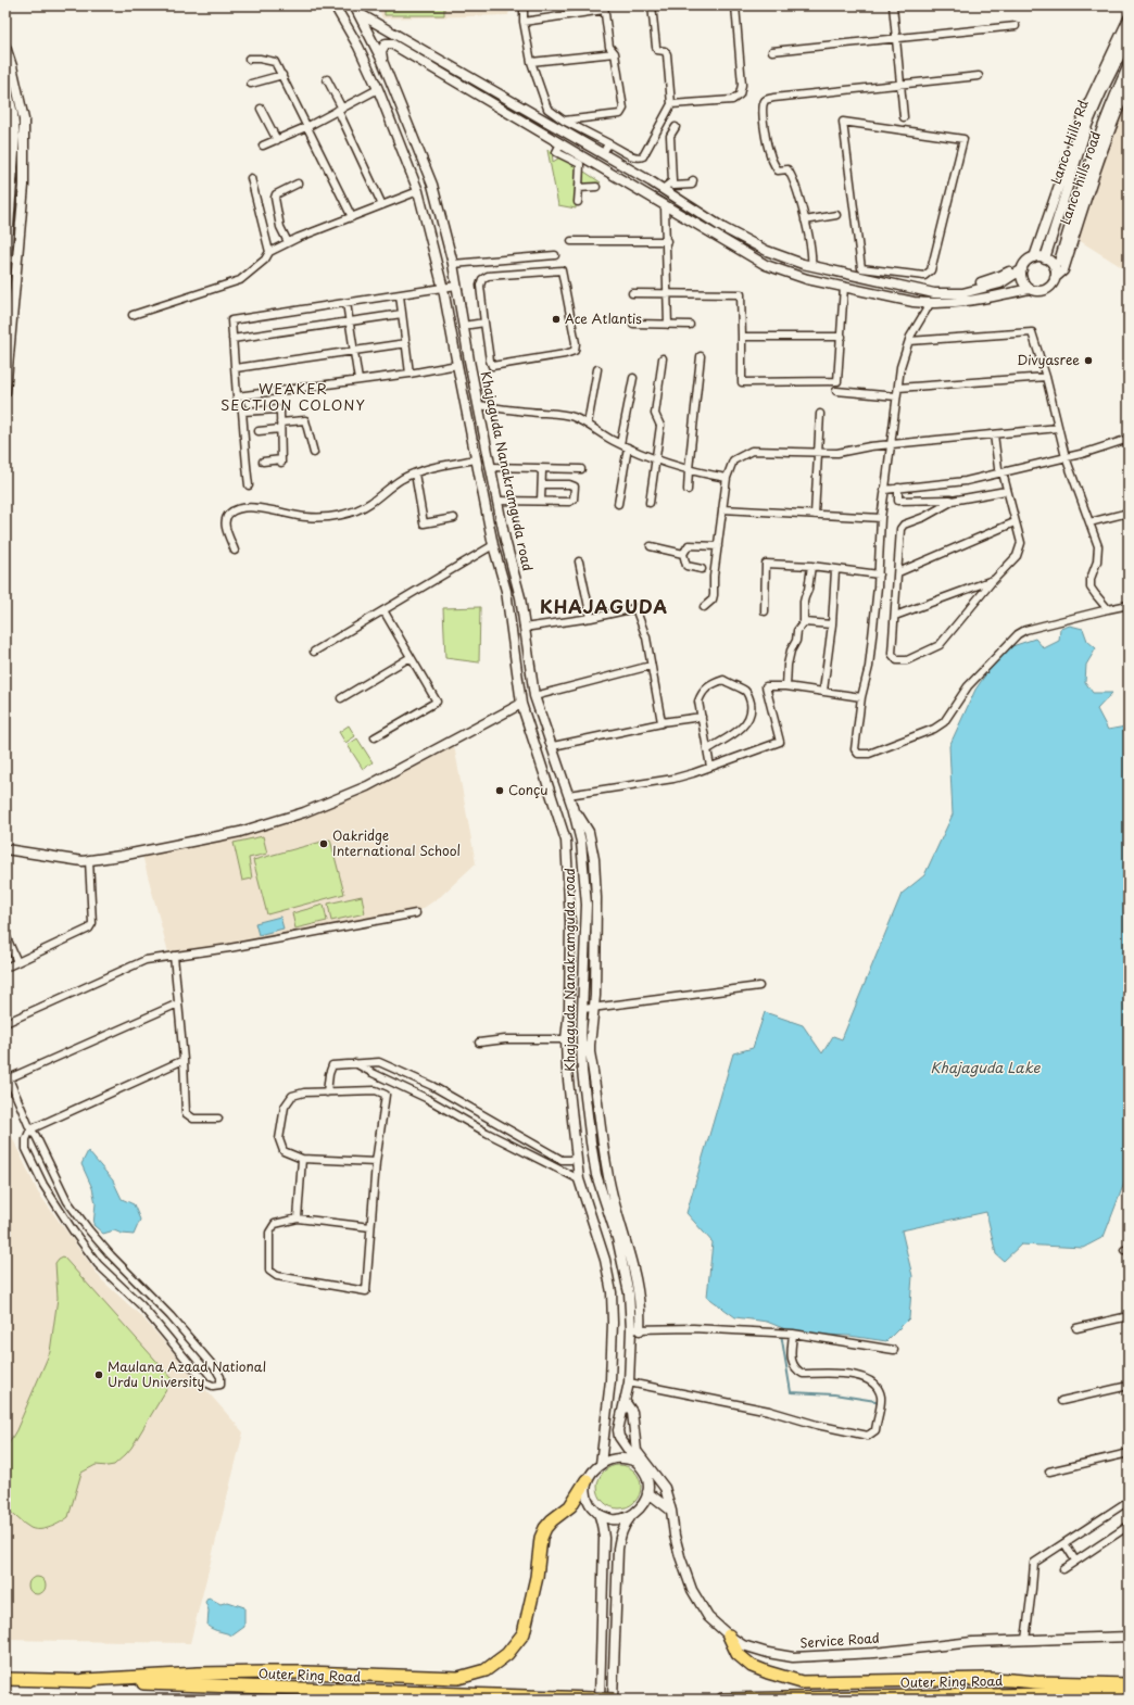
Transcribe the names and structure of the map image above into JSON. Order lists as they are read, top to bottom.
{
  "streets": {
    "highway": ["Outer Ring Road"],
    "main road": [
      "Lanco Hills Rd",
      "Lanco hills road",
      "Khajaguda Nanakramguda road",
      "Service Road"
    ]
  },
  "crossings": [
    ["Lanco Hills Rd", "Lanco hills road"],
    ["Khajaguda Nanakramguda road", "Service Road"]
  ],
  "districts": ["WEAKER SECTION COLONY", "KHAJAGUDA"],
  "water": ["Khajaguda Lake"],
  "places": [
    "Ace Atlantis",
    "Divyasree",
    "Conçu",
    "Oakridge International School",
    "Maulana Azaad National Urdu University"
  ]
}
